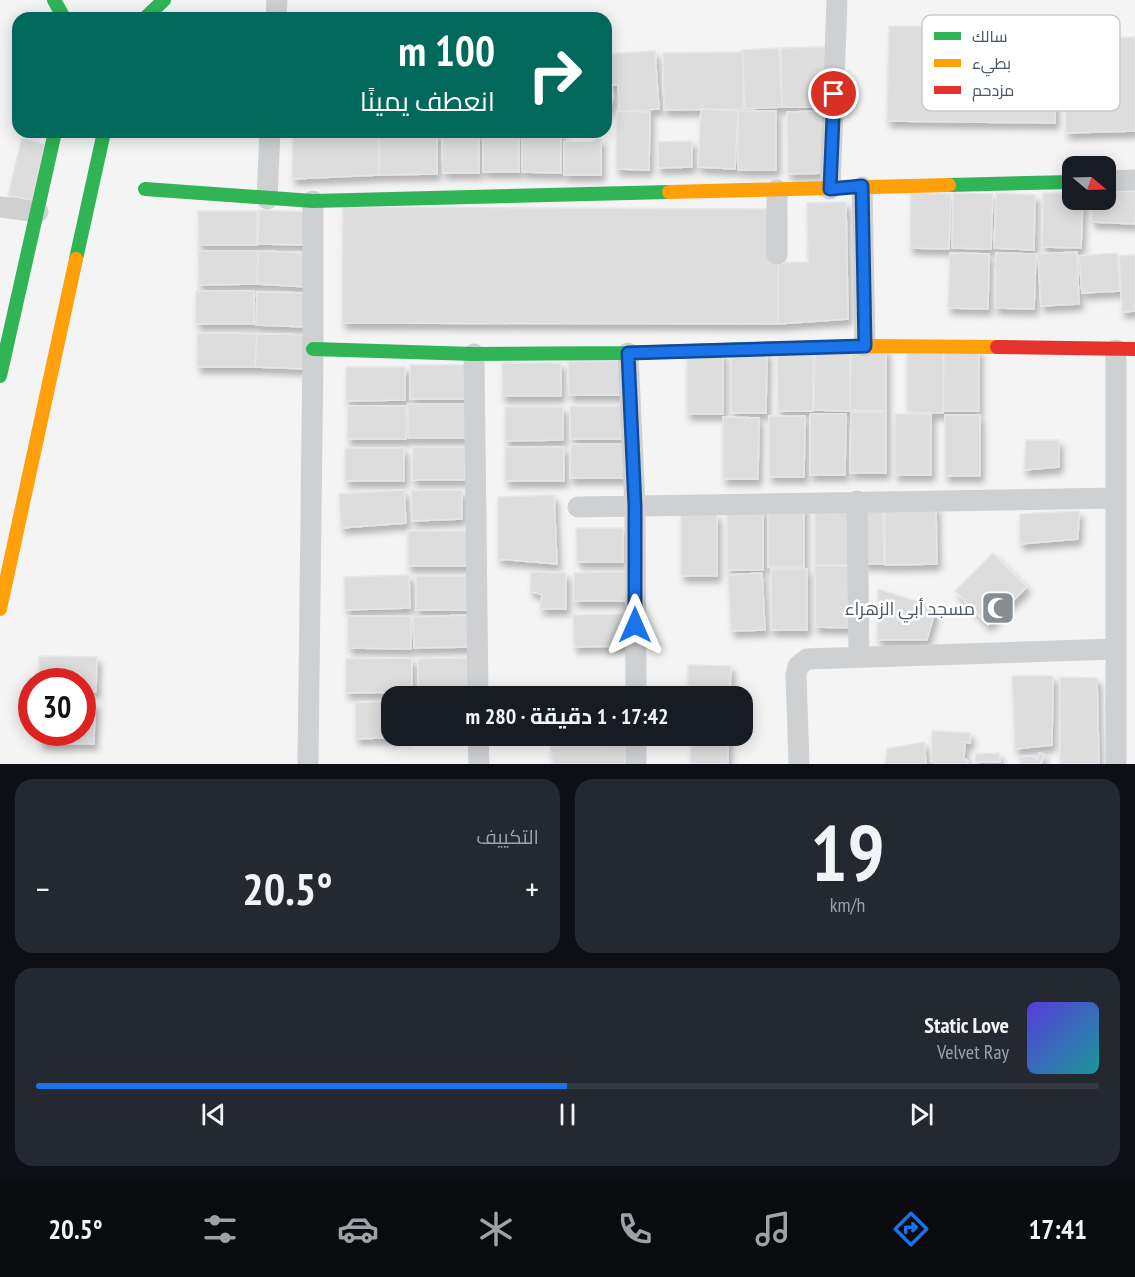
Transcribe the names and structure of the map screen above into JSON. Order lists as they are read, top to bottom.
{
  "places": {
    "mosque": ["مسجد أبي الزهراء"]
  },
  "legend": ["سالك", "بطيء", "مزدحم"],
  "north": "right",
  "page": {
    "turn": ["100 m", "انعطف يمينًا"],
    "limit": "30",
    "trip": "17:42 · 1 دقيقة · 280 m",
    "tile": [
      ["19", "km/h"],
      "التكييف"
    ],
    "heat": ["−", "20.5°", "+"],
    "song": ["Static Love", "Velvet Ray"],
    "tabs": ["17:41", "20.5°"]
  }
}
